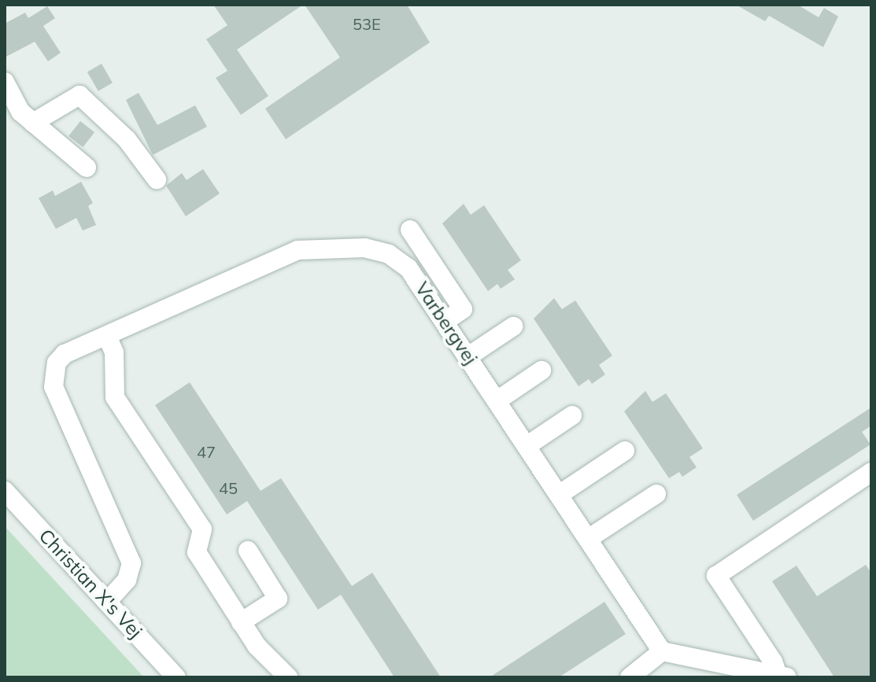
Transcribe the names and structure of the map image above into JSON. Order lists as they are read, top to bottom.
{
  "streets": {
    "street": ["Varbergvej", "Christian X's Vej"]
  },
  "crossings": [
    ["Varbergvej", "Christian X's Vej"]
  ],
  "house_numbers": ["53E", "47", "45"]
}
